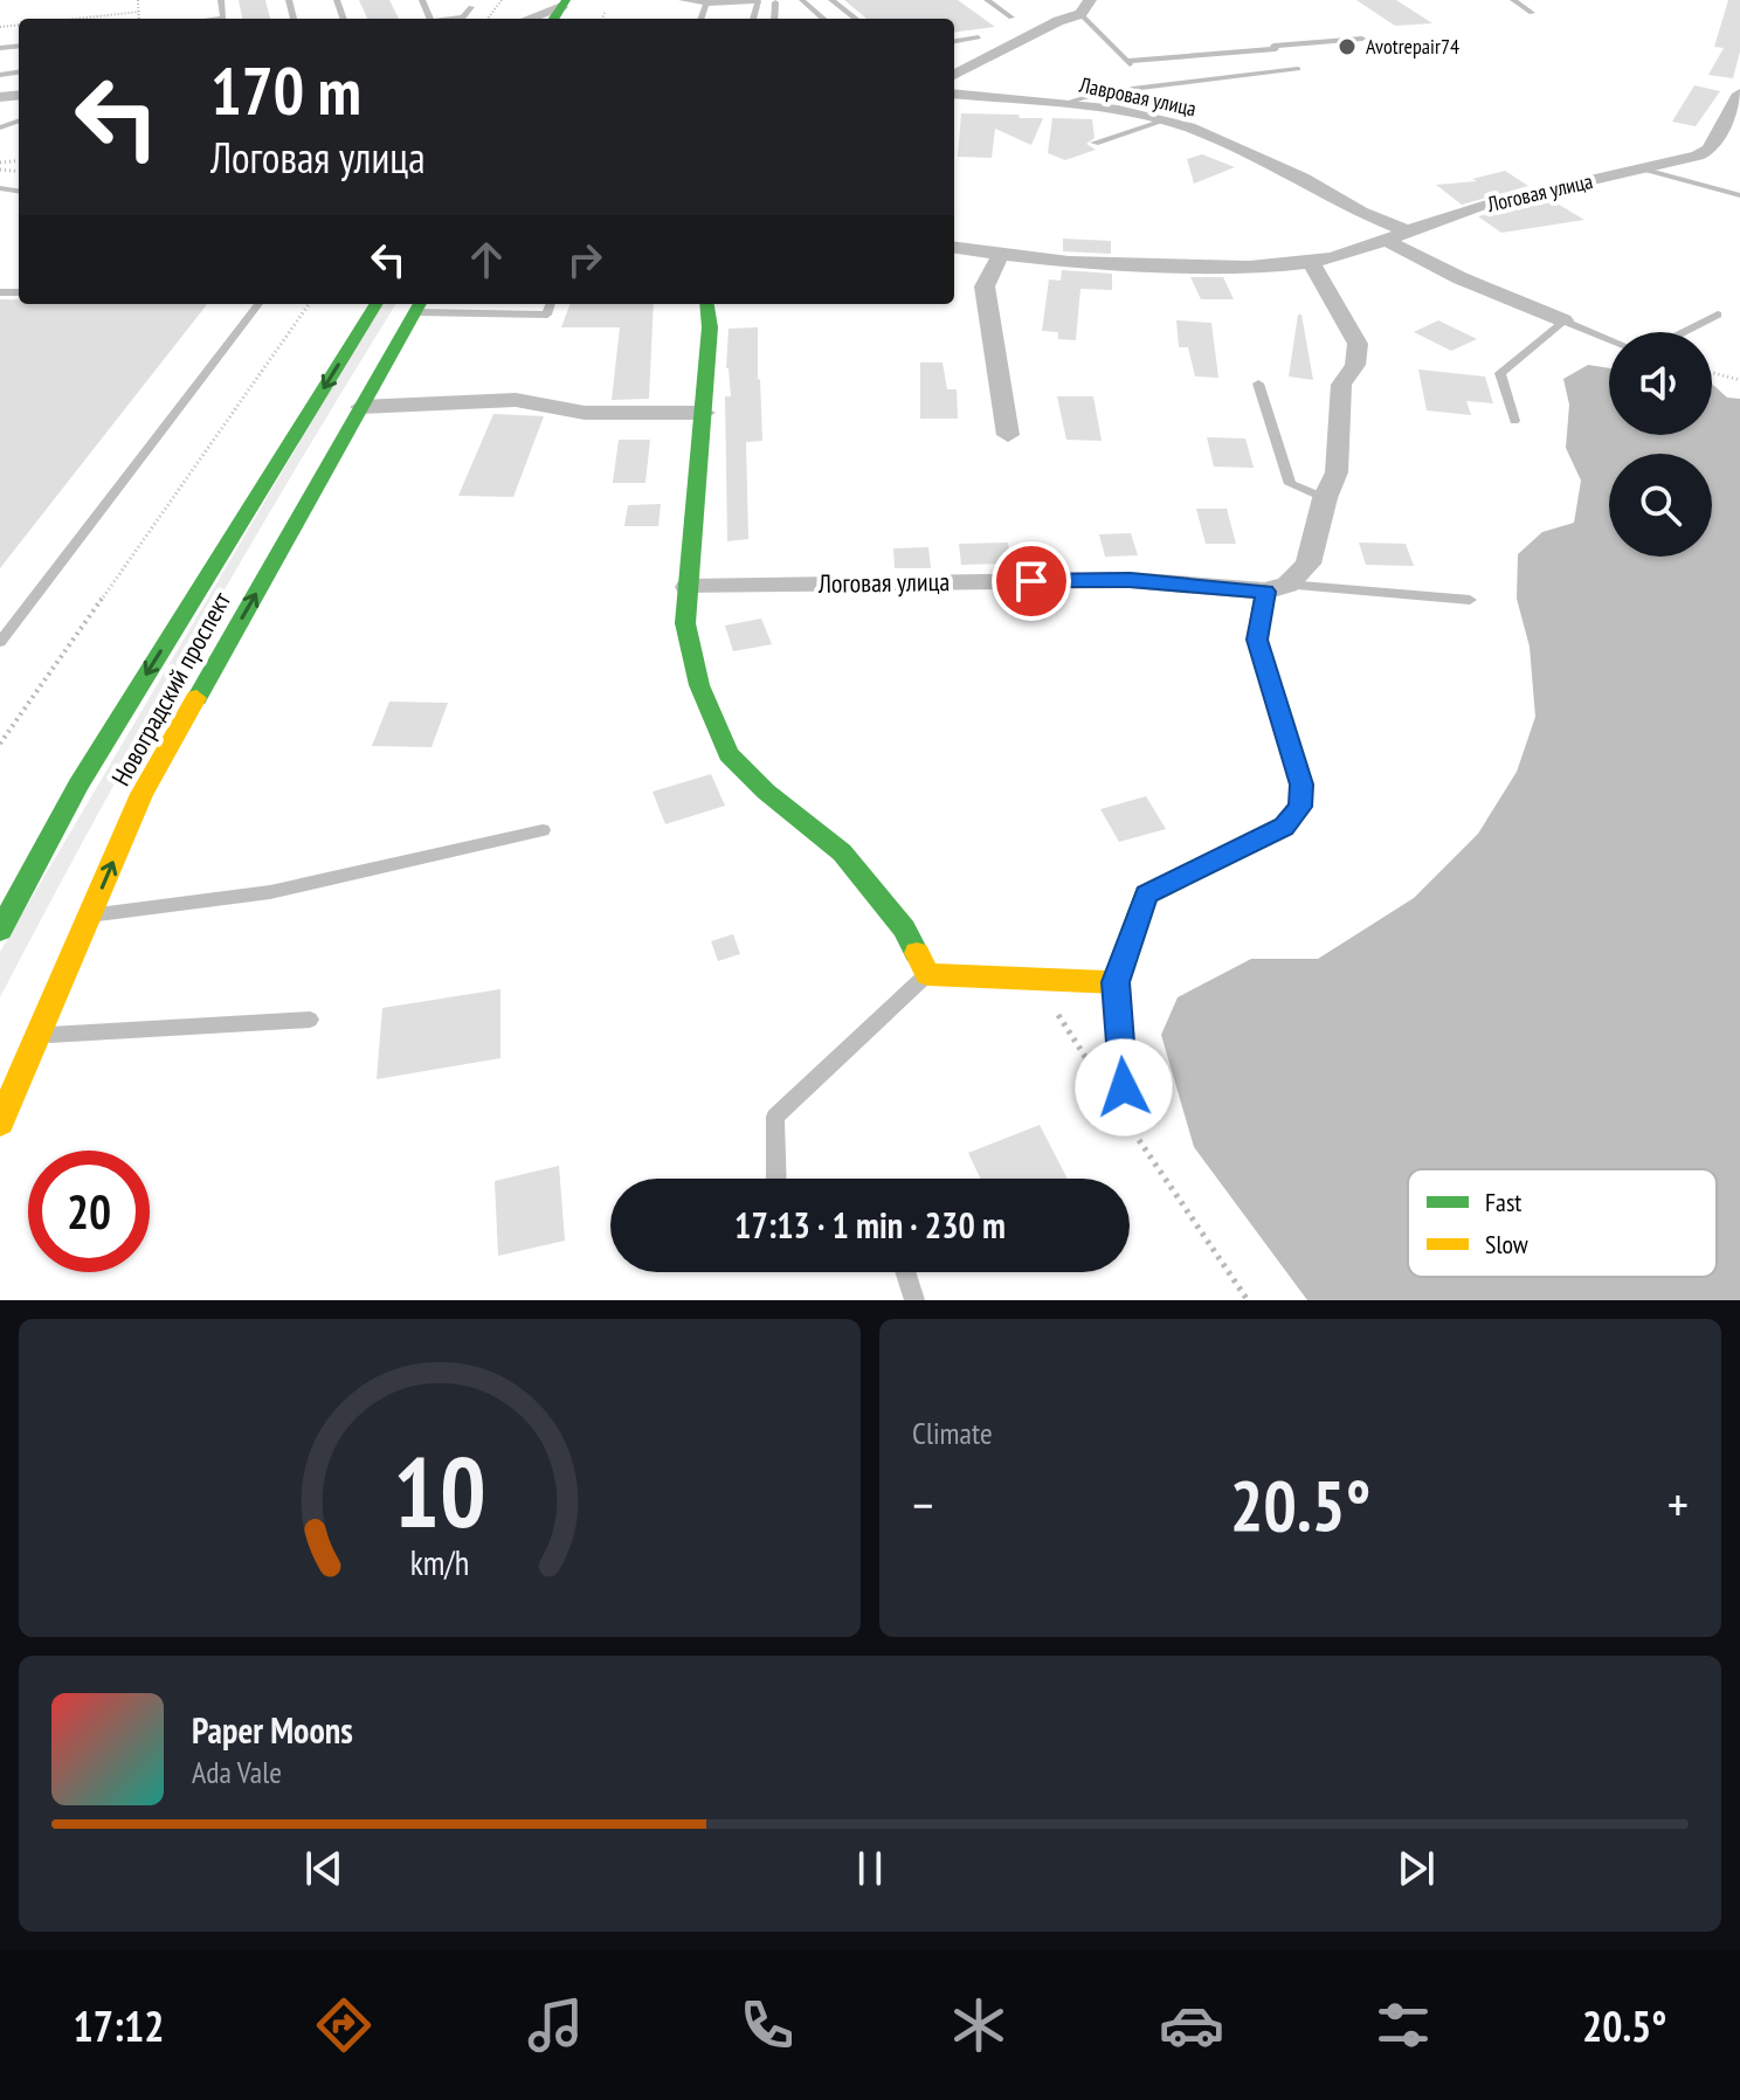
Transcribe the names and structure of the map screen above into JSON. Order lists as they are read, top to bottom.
{
  "streets": {
    "main road": ["Новоградский проспект"],
    "street": ["Лавровая улица", "Логовая улица"]
  },
  "crossings": [
    ["Лавровая улица", "Логовая улица"]
  ],
  "places": ["Avotrepair74"],
  "legend": ["Fast", "Slow"],
  "page": {
    "turn": ["170 m", "Логовая улица"],
    "limit": "20",
    "trip": "17:13 · 1 min · 230 m",
    "tile": "Climate",
    "heat": ["−", "20.5°", "+"],
    "song": ["Paper Moons", "Ada Vale"],
    "tabs": ["17:12", "20.5°"],
    "gauge": ["10", "km/h"]
  }
}
